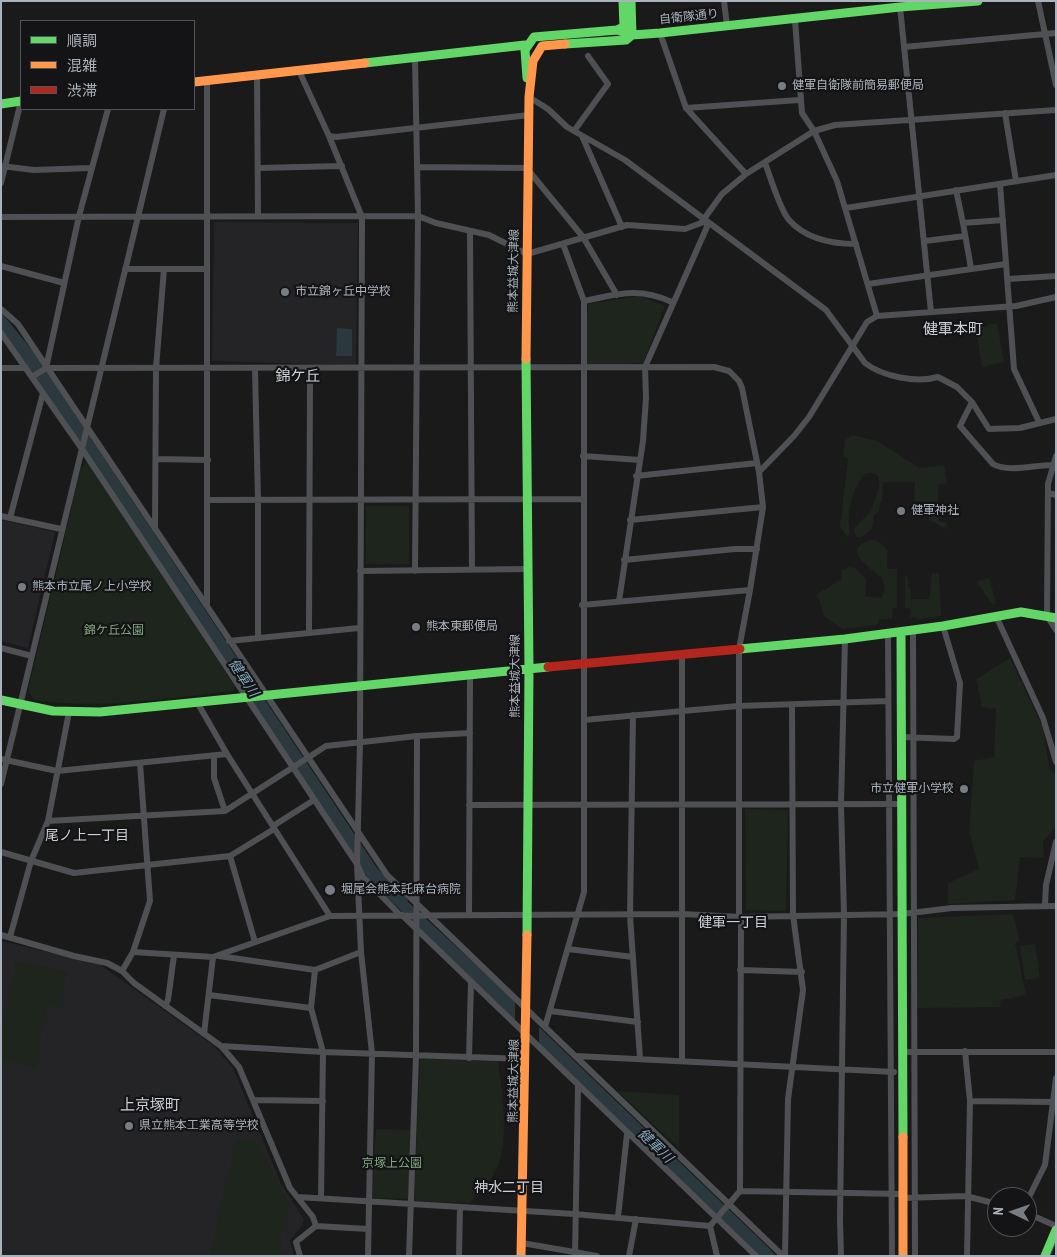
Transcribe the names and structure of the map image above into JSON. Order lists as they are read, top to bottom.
{
  "streets": {
    "street": ["自衛隊通り", "熊本益城大津線"]
  },
  "districts": [
    "健軍本町",
    "錦ケ丘",
    "尾ノ上一丁目",
    "健軍一丁目",
    "上京塚町",
    "神水二丁目"
  ],
  "water": ["健軍川"],
  "parks": ["錦ケ丘公園", "京塚上公園"],
  "places": [
    "健軍自衛隊前簡易郵便局",
    "市立錦ヶ丘中学校",
    "健軍神社",
    "熊本市立尾ノ上小学校",
    "熊本東郵便局",
    "市立健軍小学校",
    "堀尾会熊本託麻台病院",
    "県立熊本工業高等学校"
  ],
  "legend": ["順調", "混雑", "渋滞"],
  "north": "left"
}
